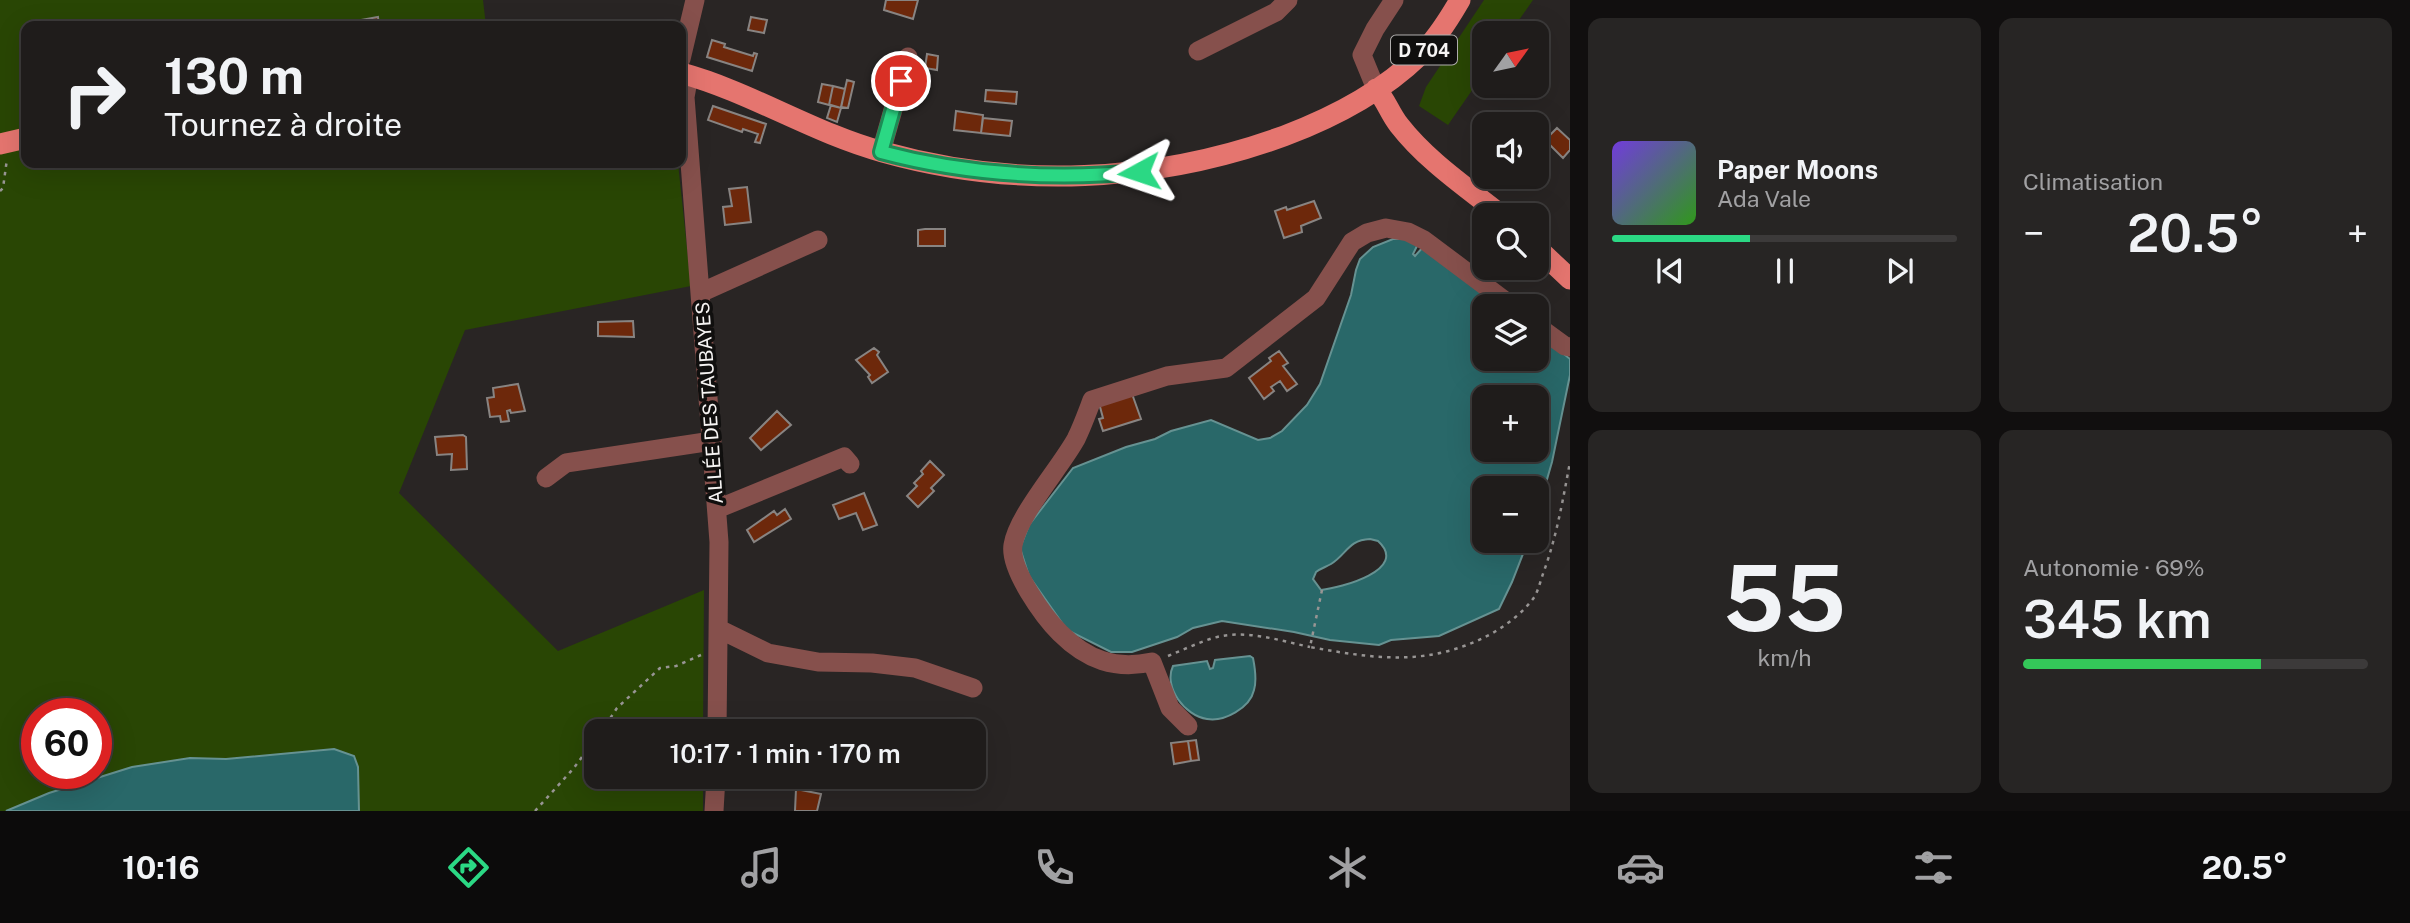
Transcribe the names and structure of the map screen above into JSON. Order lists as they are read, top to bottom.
{
  "streets": {
    "main road": ["D 704"],
    "street": ["ALLÉE DES TAUBAYES"]
  },
  "north": "top right",
  "page": {
    "tile": [
      "Climatisation",
      ["55", "km/h"],
      ["Autonomie · 69%", "345 km"]
    ],
    "map_buttons": ["+", "−"],
    "turn": ["130 m", "Tournez à droite"],
    "song": ["Paper Moons", "Ada Vale"],
    "heat": ["−", "20.5°", "+"],
    "limit": "60",
    "trip": "10:17 · 1 min · 170 m",
    "tabs": ["10:16", "20.5°"]
  }
}
